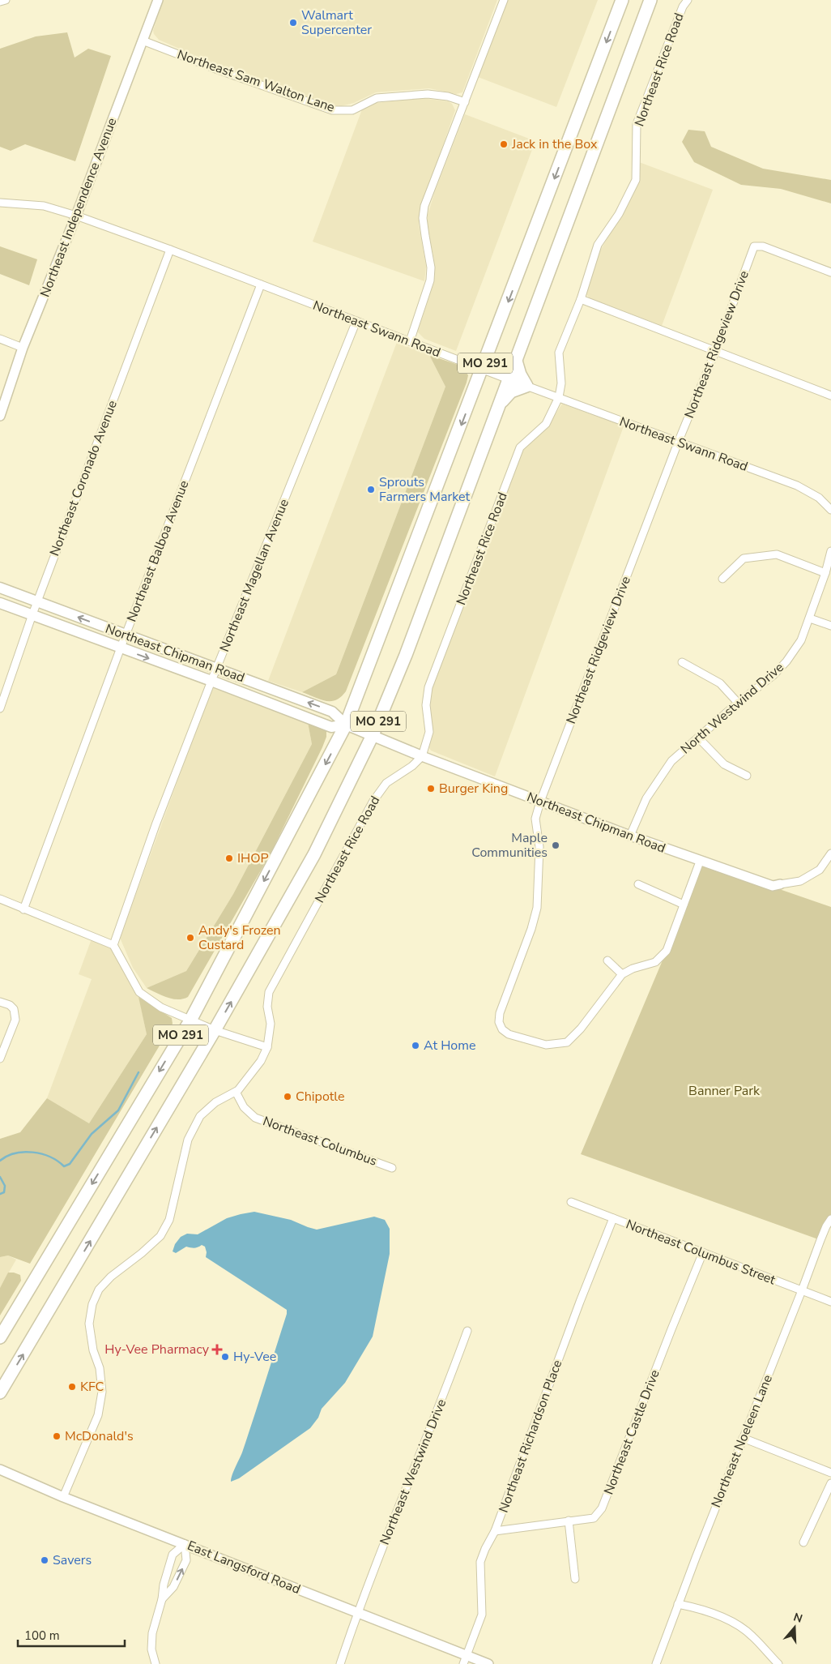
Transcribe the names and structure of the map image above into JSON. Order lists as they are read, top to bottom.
{
  "streets": {
    "main road": ["MO 291", "Northeast Chipman Road"],
    "street": [
      "Northeast Rice Road",
      "Northeast Sam Walton Lane",
      "Northeast Independence Avenue",
      "Northeast Swann Road",
      "Northeast Ridgeview Drive",
      "Northeast Coronado Avenue",
      "Northeast Balboa Avenue",
      "Northeast Magellan Avenue",
      "North Westwind Drive",
      "Northeast Columbus",
      "Northeast Columbus Street",
      "Northeast Castle Drive",
      "Northeast Richardson Place",
      "Northeast Noeleen Lane",
      "Northeast Westwind Drive",
      "East Langsford Road"
    ]
  },
  "crossings": [
    ["Northeast Rice Road", "Northeast Swann Road"],
    ["Northeast Rice Road", "Northeast Chipman Road"],
    ["Northeast Rice Road", "Northeast Columbus"],
    ["Northeast Rice Road", "East Langsford Road"],
    ["Northeast Sam Walton Lane", "Northeast Independence Avenue"],
    ["Northeast Independence Avenue", "Northeast Swann Road"],
    ["Northeast Swann Road", "Northeast Ridgeview Drive"],
    ["Northeast Swann Road", "MO 291"],
    ["Northeast Swann Road", "Northeast Coronado Avenue"],
    ["Northeast Swann Road", "Northeast Balboa Avenue"],
    ["Northeast Swann Road", "Northeast Magellan Avenue"],
    ["Northeast Ridgeview Drive", "Northeast Chipman Road"],
    ["MO 291", "Northeast Chipman Road"],
    ["Northeast Coronado Avenue", "Northeast Chipman Road"],
    ["Northeast Balboa Avenue", "Northeast Chipman Road"],
    ["Northeast Magellan Avenue", "Northeast Chipman Road"],
    ["Northeast Chipman Road", "North Westwind Drive"],
    ["Northeast Columbus Street", "Northeast Castle Drive"],
    ["Northeast Columbus Street", "Northeast Richardson Place"],
    ["Northeast Columbus Street", "Northeast Noeleen Lane"],
    ["Northeast Castle Drive", "Northeast Richardson Place"],
    ["Northeast Richardson Place", "East Langsford Road"],
    ["Northeast Westwind Drive", "East Langsford Road"]
  ],
  "parks": ["Banner Park"],
  "places": {
    "other": [
      "Walmart Supercenter",
      "Jack in the Box",
      "Sprouts Farmers Market",
      "Burger King",
      "Maple Communities",
      "IHOP",
      "Andy's Frozen Custard",
      "At Home",
      "Chipotle",
      "Hy-Vee",
      "KFC",
      "McDonald's",
      "Savers"
    ],
    "health": ["Hy-Vee Pharmacy"]
  },
  "scale_bar": "100 m",
  "north": "top"
}
